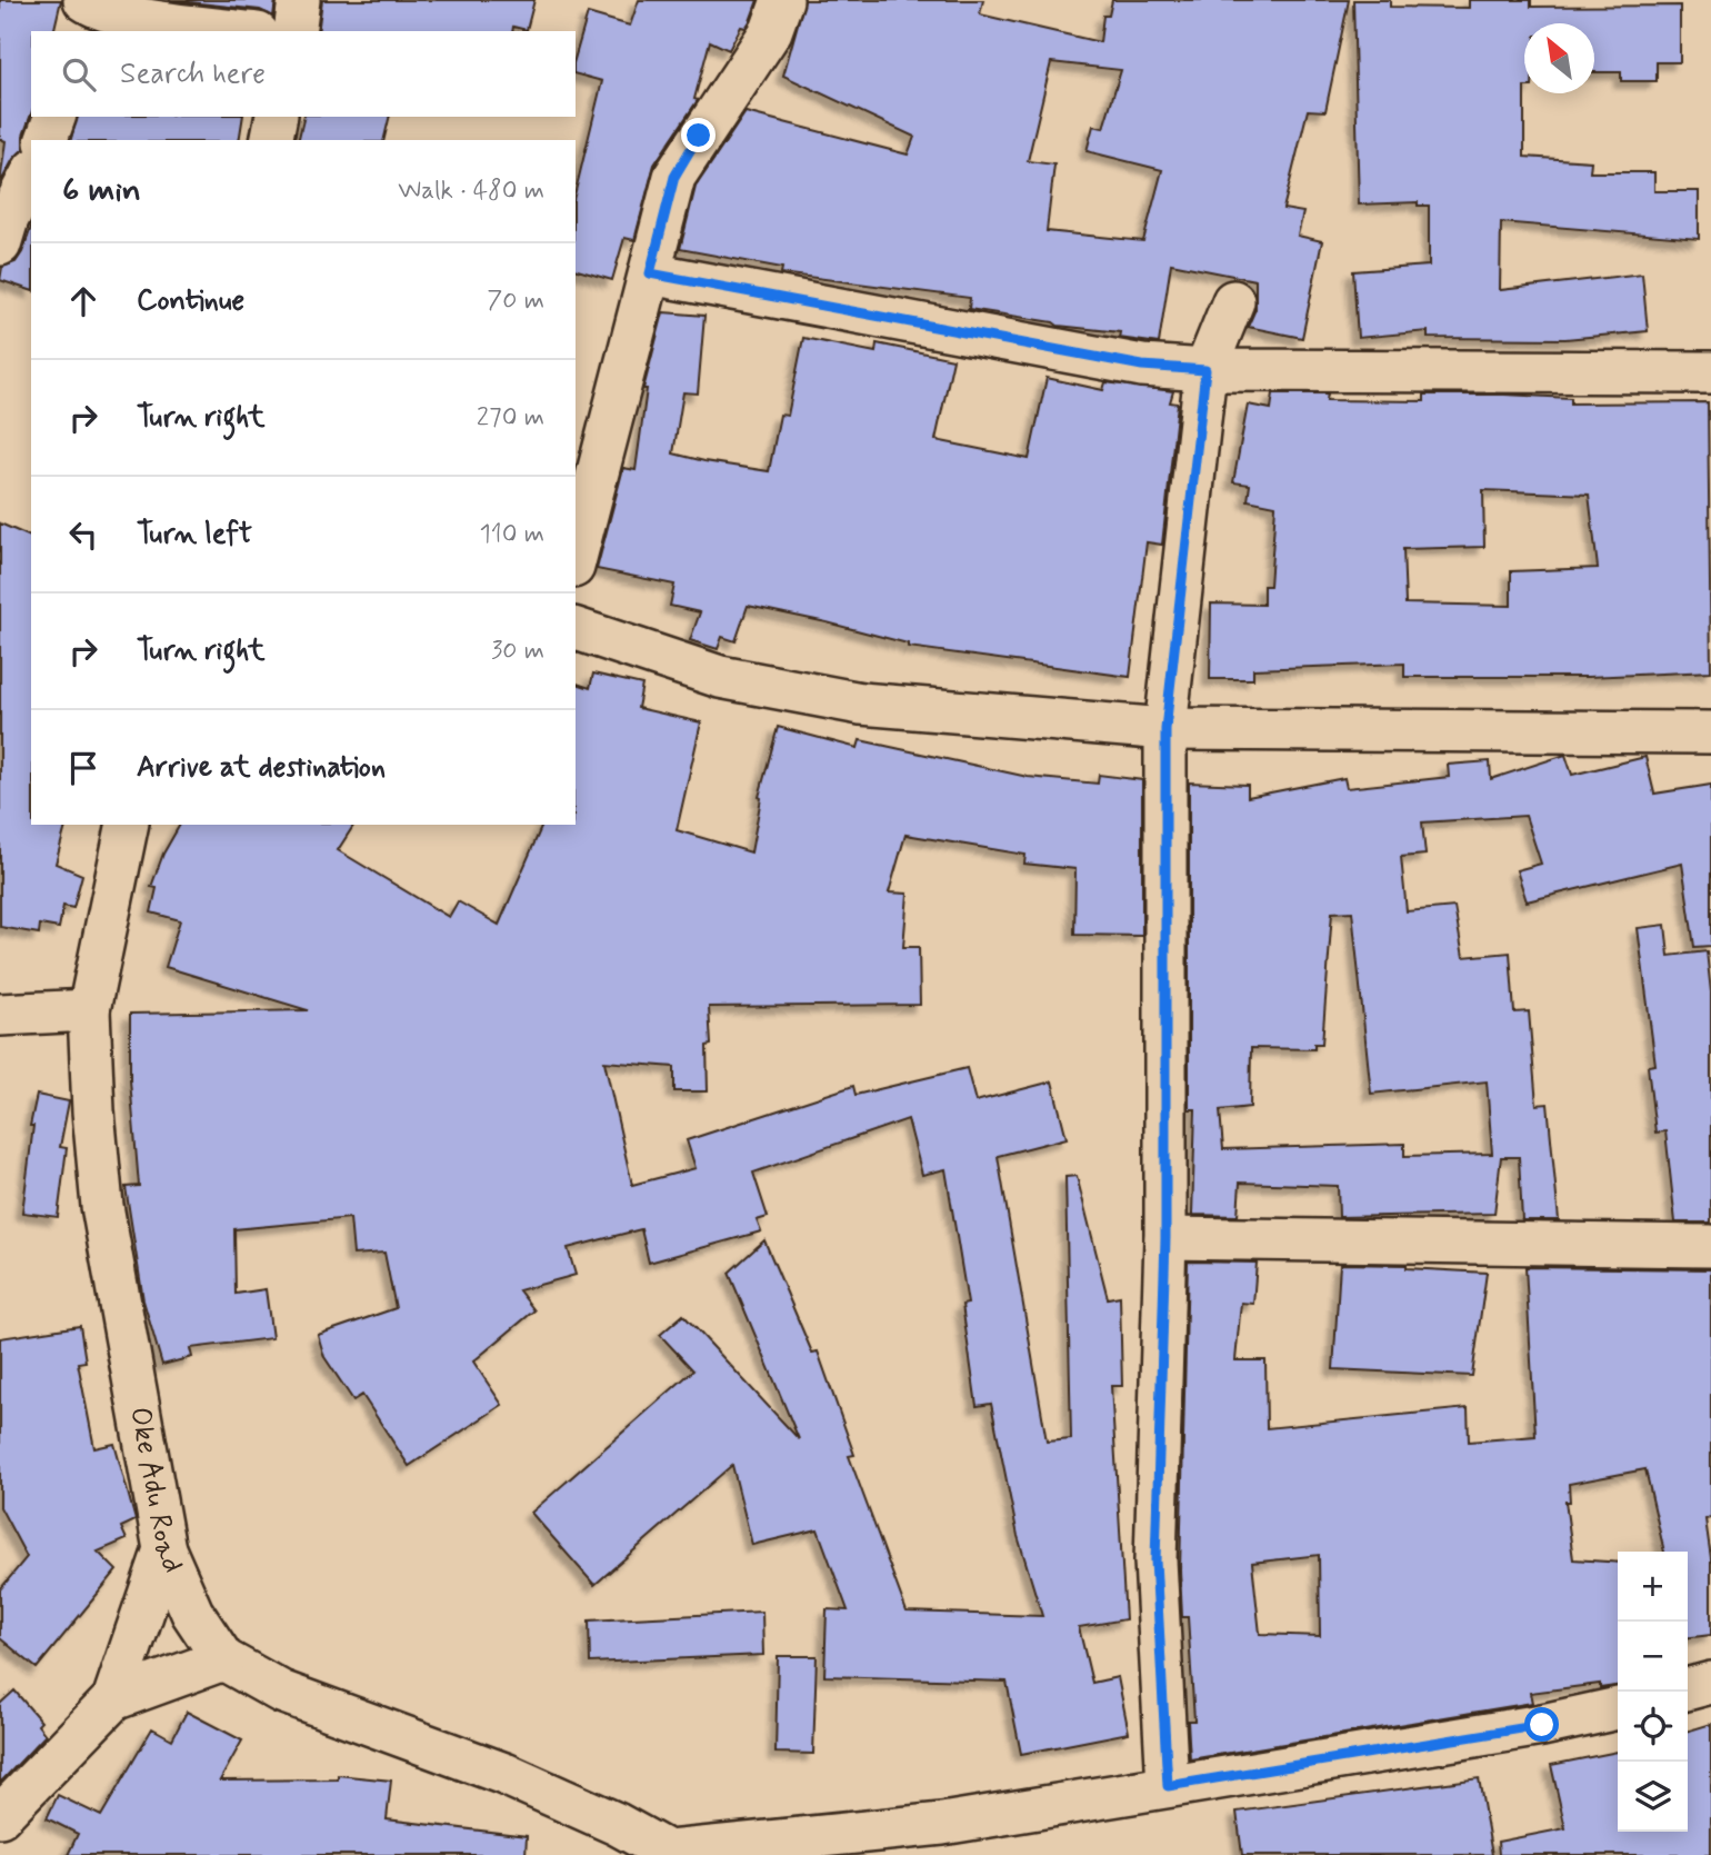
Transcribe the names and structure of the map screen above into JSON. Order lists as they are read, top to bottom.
{
  "streets": {
    "street": ["Oke Adu Road"]
  },
  "north": "top left",
  "page": {
    "search": "Search here",
    "heading": ["6 min", "Walk · 480 m"],
    "list": [
      ["Continue", "70 m"],
      ["Turn right", "270 m"],
      ["Turn left", "110 m"],
      ["Turn right", "30 m"],
      "Arrive at destination"
    ],
    "map_buttons": ["+", "−"]
  }
}
